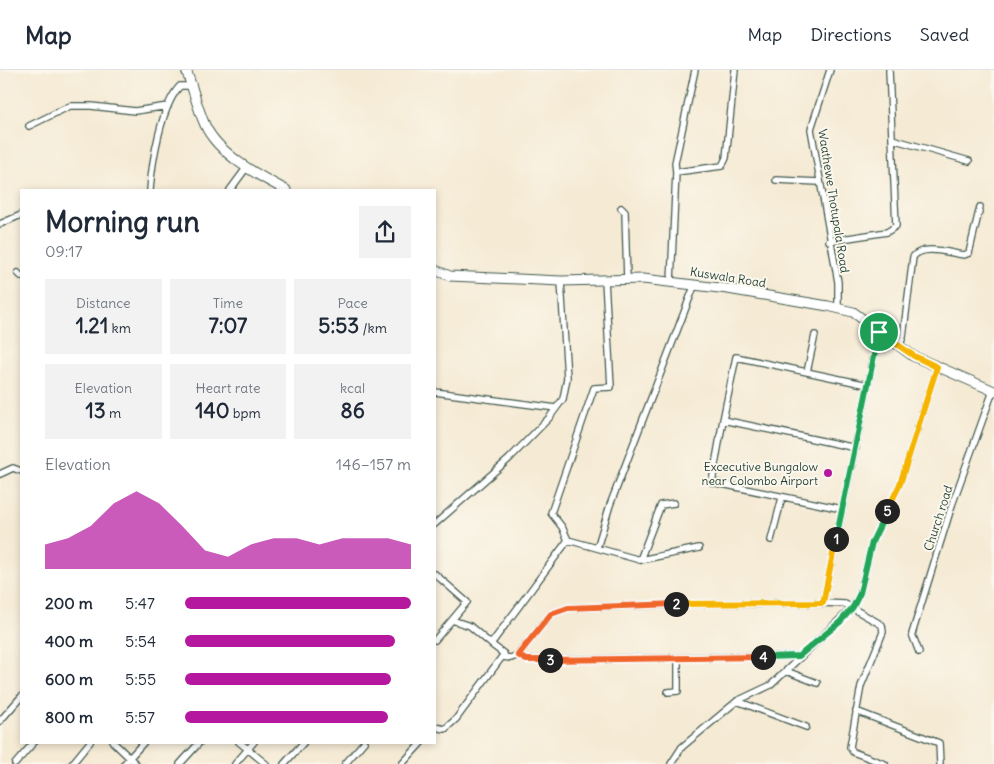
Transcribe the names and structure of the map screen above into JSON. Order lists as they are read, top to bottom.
{
  "streets": {
    "street": ["Waathewe Thotupala Road", "Kuswala Road", "Church road"]
  },
  "crossings": [
    ["Waathewe Thotupala Road", "Kuswala Road"],
    ["Kuswala Road", "Church road"]
  ],
  "places": ["Excecutive Bungalow near Colombo Airport"],
  "page": {
    "header": "Map",
    "nav": ["Map", "Directions", "Saved"],
    "heading": ["Morning run", "09:17"],
    "stats": [
      ["Distance", "1.21 km"],
      ["Time", "7:07"],
      ["Pace", "5:53 /km"],
      ["Elevation", "13 m"],
      ["Heart rate", "140 bpm"],
      ["kcal", "86"]
    ],
    "chart": ["Elevation", "146–157 m"],
    "pins": [
      "5",
      "1",
      "2",
      "4",
      "3"
    ],
    "list": [
      {
        "name": "200 m",
        "note": "5:47"
      },
      {
        "name": "400 m",
        "note": "5:54"
      },
      {
        "name": "600 m",
        "note": "5:55"
      },
      {
        "name": "800 m",
        "note": "5:57"
      }
    ]
  }
}
